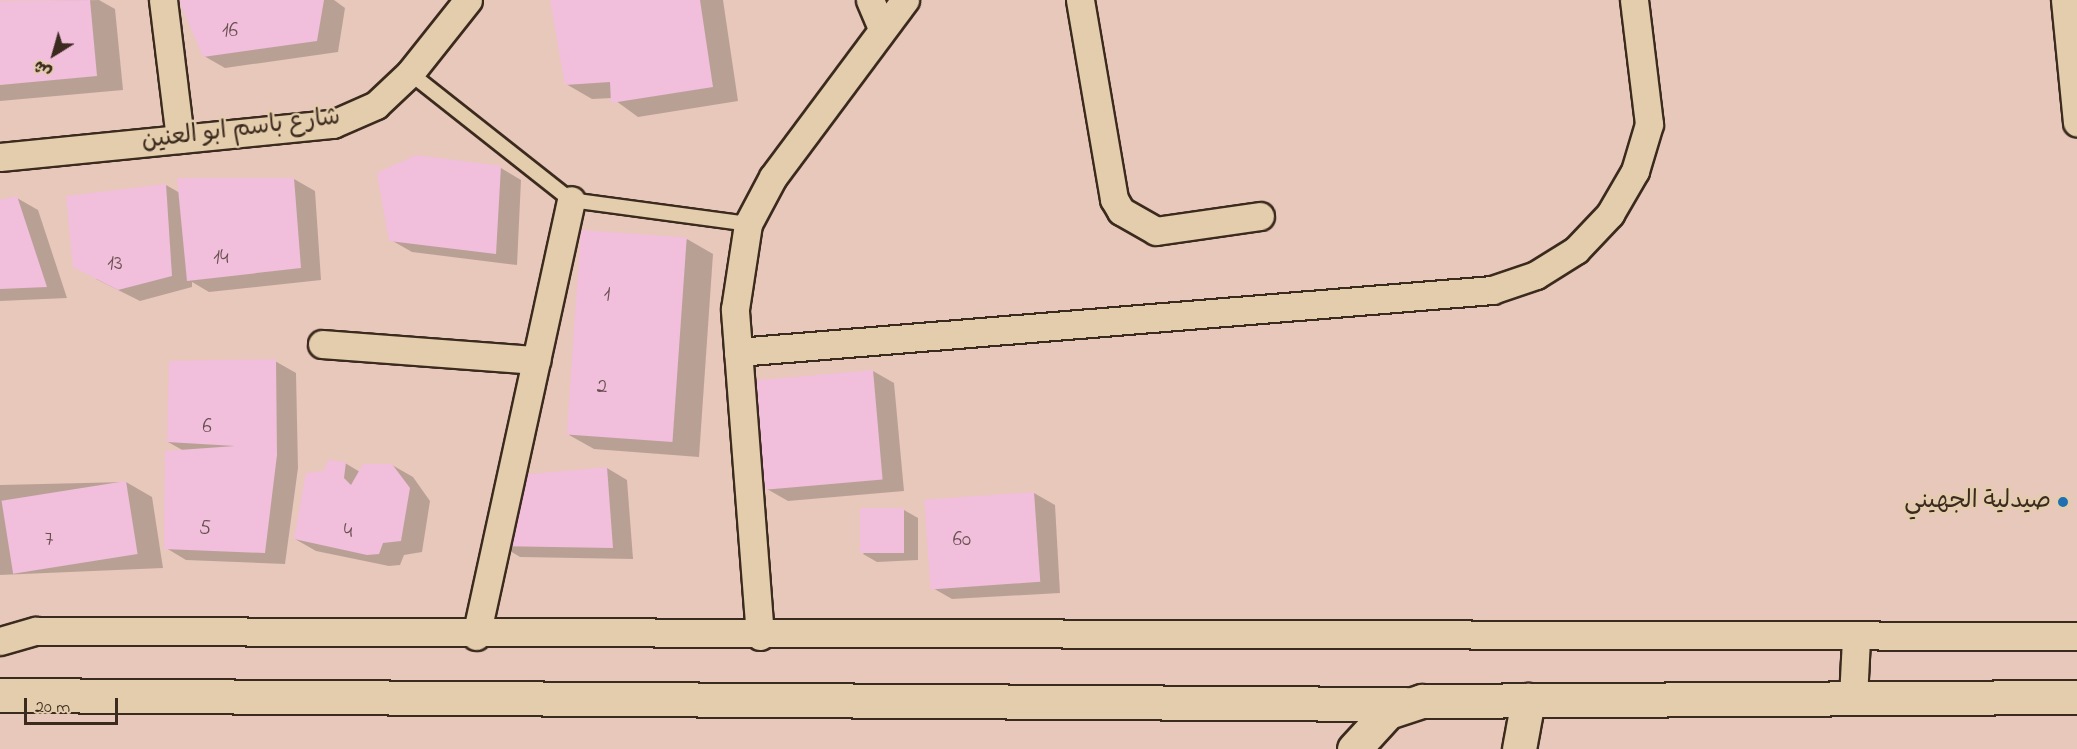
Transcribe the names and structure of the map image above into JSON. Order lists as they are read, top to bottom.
{
  "streets": {
    "street": ["شارع باسم ابو العنين"]
  },
  "places": ["صيدلية الجهيني"],
  "house_numbers": [
    "16",
    "14",
    "13",
    "1",
    "2",
    "6",
    "5",
    "4",
    "7",
    "60"
  ],
  "scale_bar": "20 m",
  "north": "bottom left"
}
